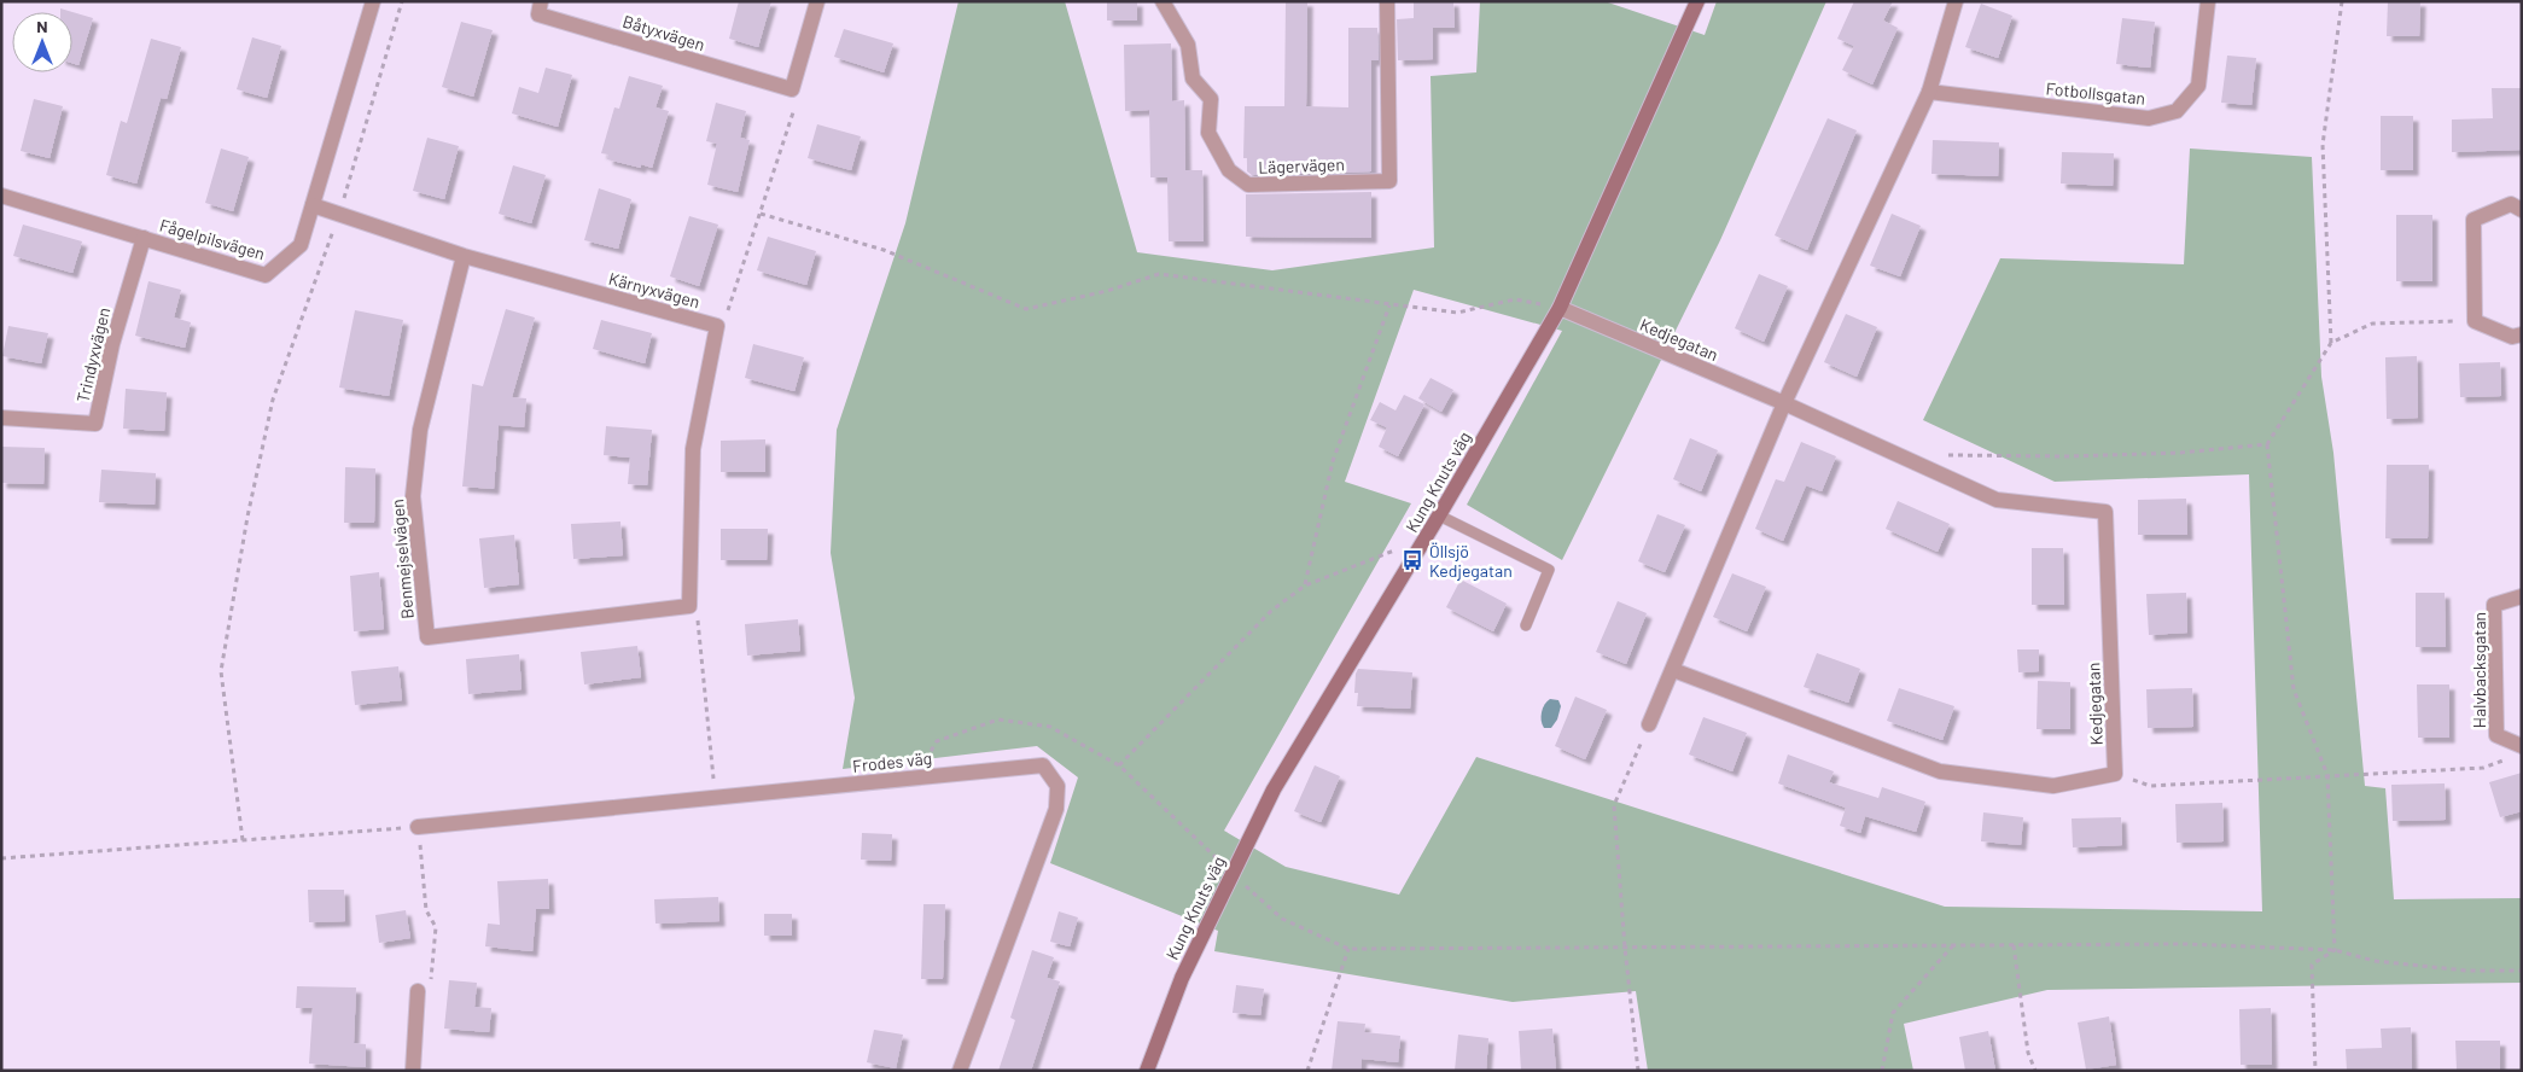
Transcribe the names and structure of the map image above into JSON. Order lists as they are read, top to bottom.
{
  "streets": {
    "street": [
      "Båtyxvägen",
      "Fotbollsgatan",
      "Lägervägen",
      "Fågelpilsvägen",
      "Kärnyxvägen",
      "Kedjegatan",
      "Trindyxvägen",
      "Kung Knuts väg",
      "Benmejselvägen",
      "Halvbacksgatan",
      "Frodes väg"
    ]
  },
  "crossings": [
    ["Fågelpilsvägen", "Kärnyxvägen"],
    ["Fågelpilsvägen", "Trindyxvägen"],
    ["Kärnyxvägen", "Benmejselvägen"],
    ["Kedjegatan", "Kung Knuts väg"]
  ],
  "places": {
    "bus stop": ["Öllsjö Kedjegatan"]
  },
  "north": "top"
}
